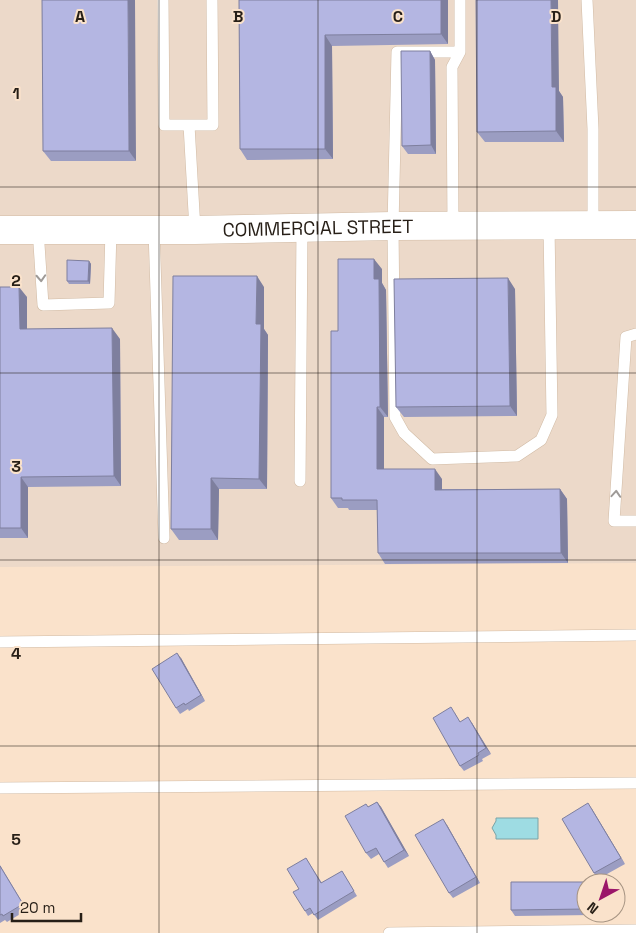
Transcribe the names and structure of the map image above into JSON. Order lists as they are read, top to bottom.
{
  "streets": {
    "main road": ["COMMERCIAL STREET"]
  },
  "scale_bar": "20 m",
  "north": "bottom left",
  "grid": {
    "columns": [
      "A",
      "B",
      "C",
      "D"
    ],
    "rows": [
      "1",
      "2",
      "3",
      "4",
      "5"
    ]
  }
}
